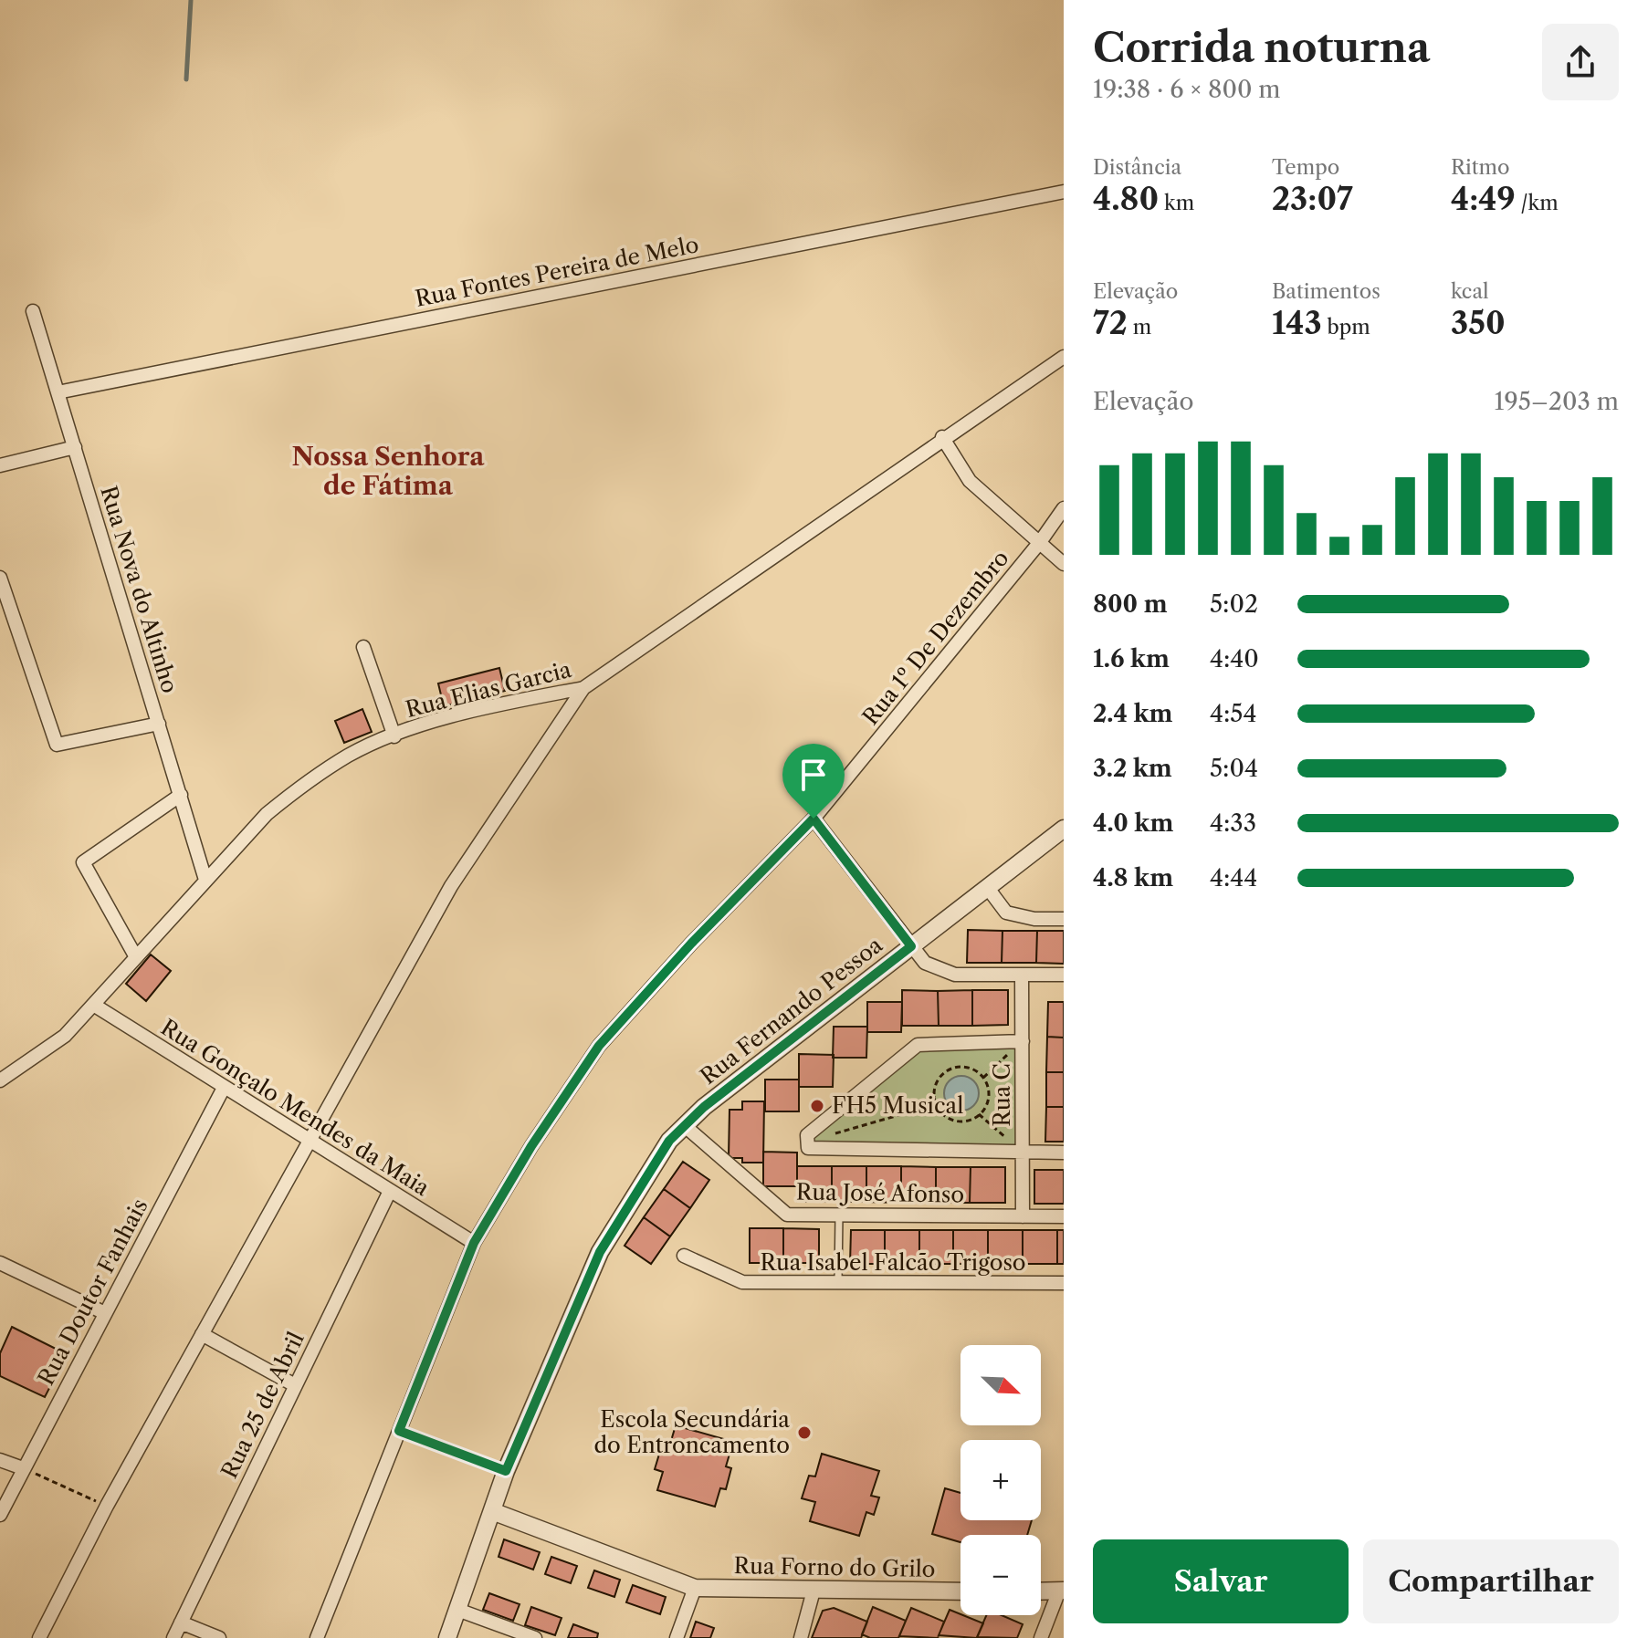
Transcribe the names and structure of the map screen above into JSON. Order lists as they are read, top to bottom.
{
  "streets": {
    "street": [
      "Rua Fontes Pereira de Melo",
      "Rua Nova do Altinho",
      "Rua 1º De Dezembro",
      "Rua Elias Garcia",
      "Rua Fernando Pessoa",
      "Rua C",
      "Rua Gonçalo Mendes da Maia",
      "Rua José Afonso",
      "Rua Isabel Falcão Trigoso",
      "Rua Doutor Fanhais",
      "Rua 25 de Abril",
      "Rua Forno do Grilo"
    ]
  },
  "crossings": [
    ["Rua Fontes Pereira de Melo", "Rua Nova do Altinho"],
    ["Rua Nova do Altinho", "Rua Elias Garcia"],
    ["Rua 1º De Dezembro", "Rua Gonçalo Mendes da Maia"],
    ["Rua Elias Garcia", "Rua Gonçalo Mendes da Maia"],
    ["Rua Fernando Pessoa", "Rua José Afonso"],
    ["Rua Fernando Pessoa", "Rua Forno do Grilo"],
    ["Rua C", "Rua José Afonso"],
    ["Rua Gonçalo Mendes da Maia", "Rua Doutor Fanhais"],
    ["Rua Gonçalo Mendes da Maia", "Rua 25 de Abril"]
  ],
  "districts": ["Nossa Senhora de Fátima"],
  "places": ["FH5 Musical", "Escola Secundária do Entroncamento"],
  "north": "bottom right",
  "page": {
    "heading": ["Corrida noturna", "19:38 · 6 × 800 m"],
    "stats": [
      ["Distância", "4.80 km"],
      ["Tempo", "23:07"],
      ["Ritmo", "4:49 /km"],
      ["Elevação", "72 m"],
      ["Batimentos", "143 bpm"],
      ["kcal", "350"]
    ],
    "chart": ["Elevação", "195–203 m"],
    "list": [
      {
        "name": "800 m",
        "note": "5:02"
      },
      {
        "name": "1.6 km",
        "note": "4:40"
      },
      {
        "name": "2.4 km",
        "note": "4:54"
      },
      {
        "name": "3.2 km",
        "note": "5:04"
      },
      {
        "name": "4.0 km",
        "note": "4:33"
      },
      {
        "name": "4.8 km",
        "note": "4:44"
      }
    ],
    "map_buttons": ["+", "−"],
    "buttons": ["Salvar", "Compartilhar"]
  }
}
